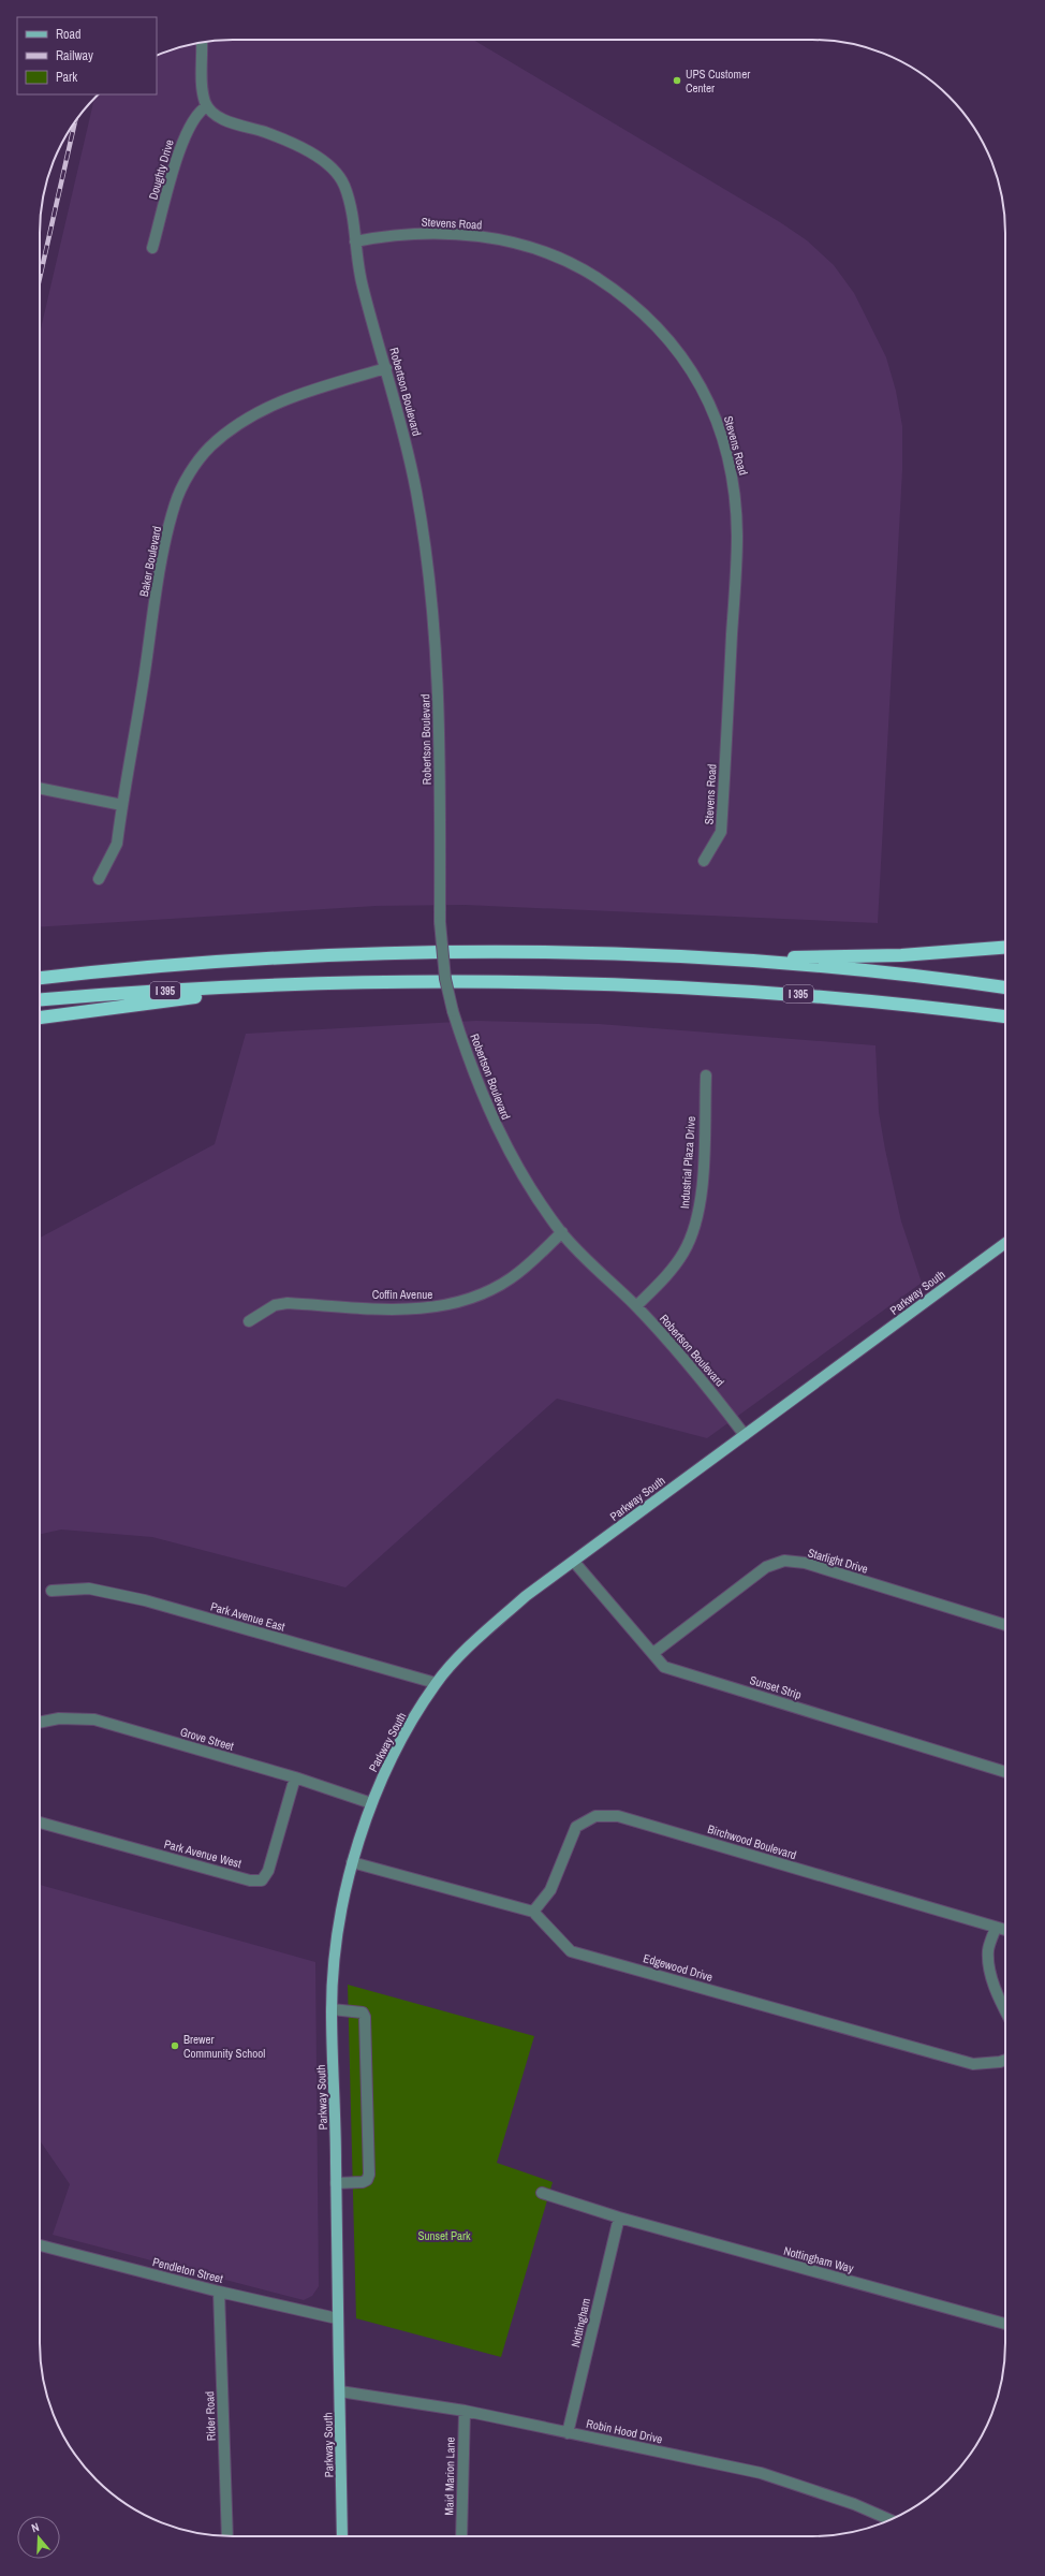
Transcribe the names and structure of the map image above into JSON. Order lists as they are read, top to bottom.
{
  "streets": {
    "highway": ["I 395"],
    "main road": ["Parkway South"],
    "street": [
      "Doughty Drive",
      "Stevens Road",
      "Robertson Boulevard",
      "Baker Boulevard",
      "Industrial Plaza Drive",
      "Coffin Avenue",
      "Starlight Drive",
      "Park Avenue East",
      "Sunset Strip",
      "Grove Street",
      "Birchwood Boulevard",
      "Park Avenue West",
      "Edgewood Drive",
      "Nottingham Way",
      "Pendleton Street",
      "Nottingham",
      "Rider Road",
      "Robin Hood Drive",
      "Maid Marion Lane"
    ]
  },
  "crossings": [
    ["Doughty Drive", "Robertson Boulevard"],
    ["Stevens Road", "Robertson Boulevard"],
    ["Robertson Boulevard", "Baker Boulevard"],
    ["Robertson Boulevard", "Industrial Plaza Drive"],
    ["Robertson Boulevard", "Parkway South"],
    ["Robertson Boulevard", "Coffin Avenue"],
    ["Parkway South", "Park Avenue East"],
    ["Parkway South", "Sunset Strip"],
    ["Parkway South", "Grove Street"],
    ["Parkway South", "Pendleton Street"],
    ["Parkway South", "Robin Hood Drive"],
    ["Starlight Drive", "Sunset Strip"],
    ["Grove Street", "Park Avenue West"],
    ["Birchwood Boulevard", "Edgewood Drive"],
    ["Nottingham Way", "Nottingham"],
    ["Pendleton Street", "Rider Road"],
    ["Nottingham", "Robin Hood Drive"],
    ["Robin Hood Drive", "Maid Marion Lane"]
  ],
  "parks": ["Sunset Park"],
  "places": ["UPS Customer Center", "Brewer Community School"],
  "legend": ["Road", "Railway", "Park"],
  "north": "top"
}
